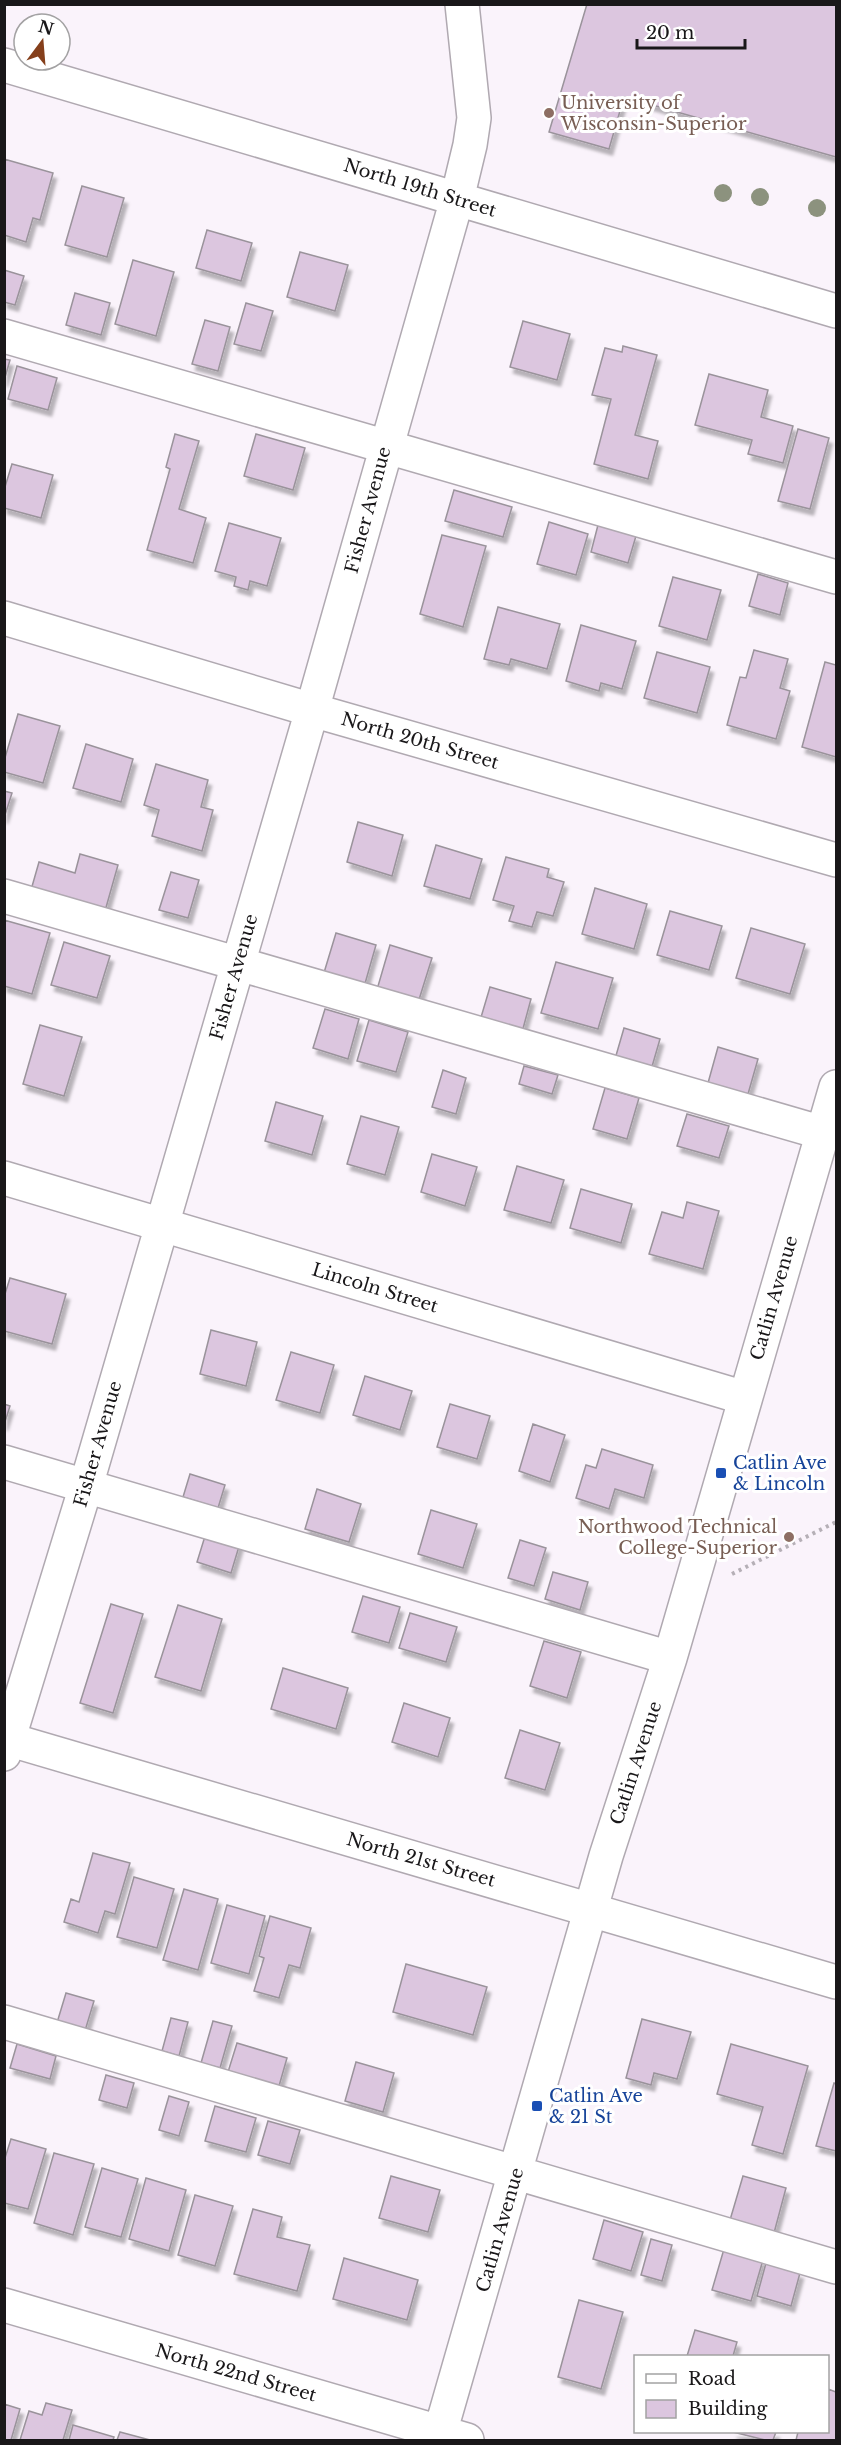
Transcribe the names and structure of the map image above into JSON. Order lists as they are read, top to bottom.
{
  "streets": {
    "street": [
      "North 19th Street",
      "Fisher Avenue",
      "North 20th Street",
      "Lincoln Street",
      "Catlin Avenue",
      "North 21st Street",
      "North 22nd Street"
    ]
  },
  "crossings": [
    ["North 19th Street", "Fisher Avenue"],
    ["Fisher Avenue", "North 20th Street"],
    ["Fisher Avenue", "Lincoln Street"],
    ["Fisher Avenue", "North 21st Street"],
    ["Lincoln Street", "Catlin Avenue"],
    ["Catlin Avenue", "North 21st Street"],
    ["Catlin Avenue", "North 22nd Street"]
  ],
  "places": {
    "other": ["University of Wisconsin-Superior", "Northwood Technical College-Superior"],
    "transit": ["Catlin Ave & Lincoln", "Catlin Ave & 21 St"]
  },
  "legend": ["Road", "Building"],
  "scale_bar": "20 m",
  "north": "top"
}
